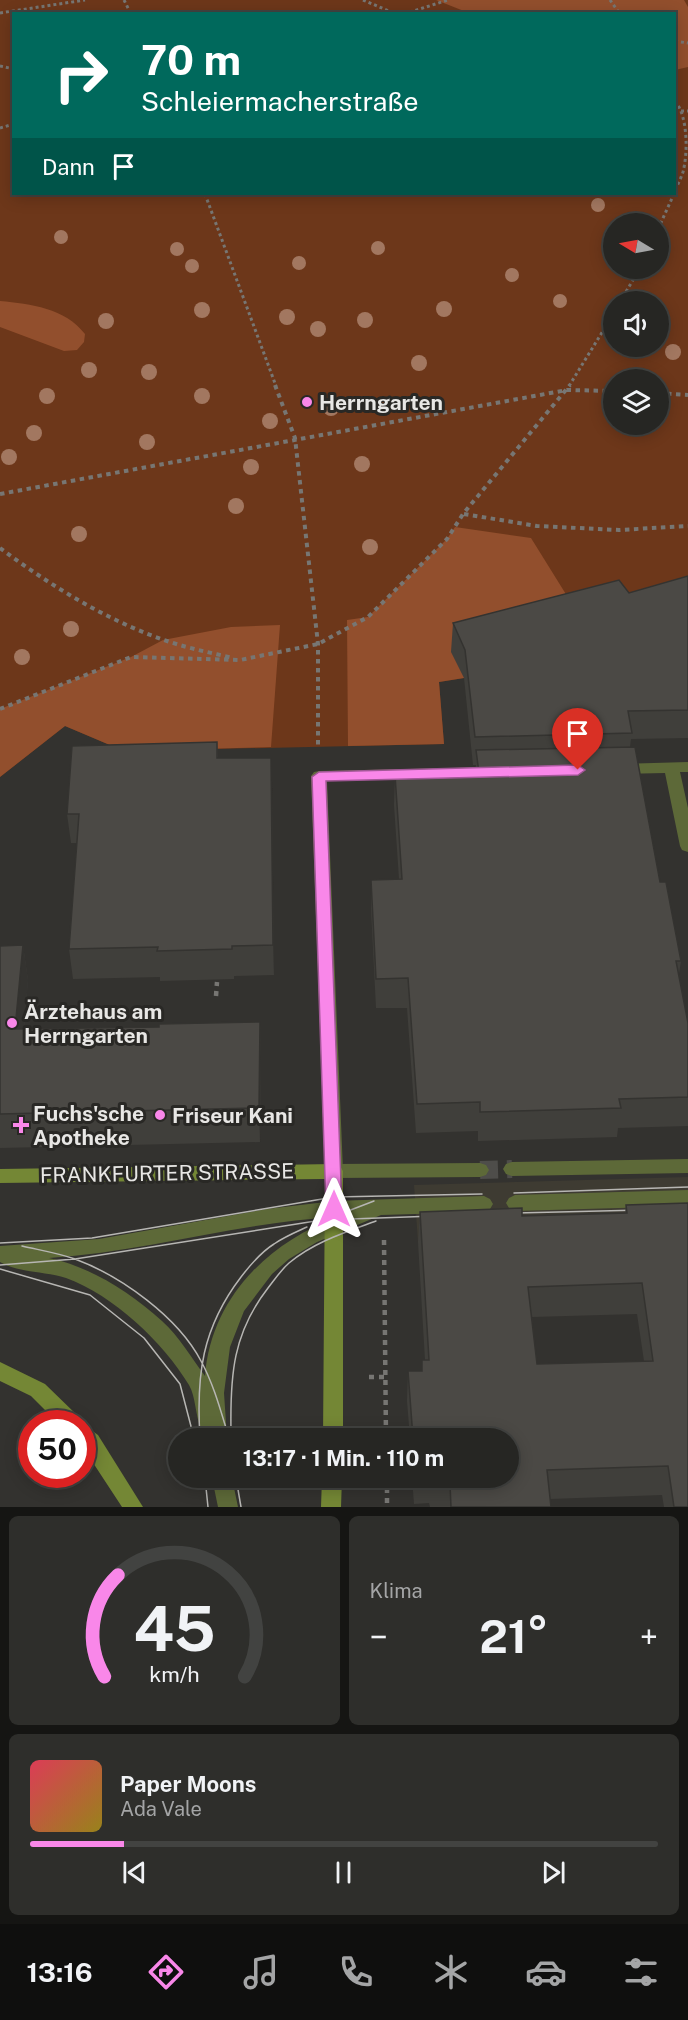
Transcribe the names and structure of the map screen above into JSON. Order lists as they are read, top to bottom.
{
  "streets": {
    "main road": ["FRANKFURTER STRASSE"]
  },
  "places": {
    "other": ["Herrngarten", "Ärztehaus am Herrngarten", "Friseur Kani"],
    "health": ["Fuchs'sche Apotheke"]
  },
  "north": "left",
  "page": {
    "turn": ["70 m", "Schleiermacherstraße"],
    "then": "Dann",
    "limit": "50",
    "trip": "13:17 · 1 Min. · 110 m",
    "tile": "Klima",
    "heat": ["−", "21°", "+"],
    "song": ["Paper Moons", "Ada Vale"],
    "tabs": "13:16",
    "gauge": ["45", "km/h"]
  }
}
